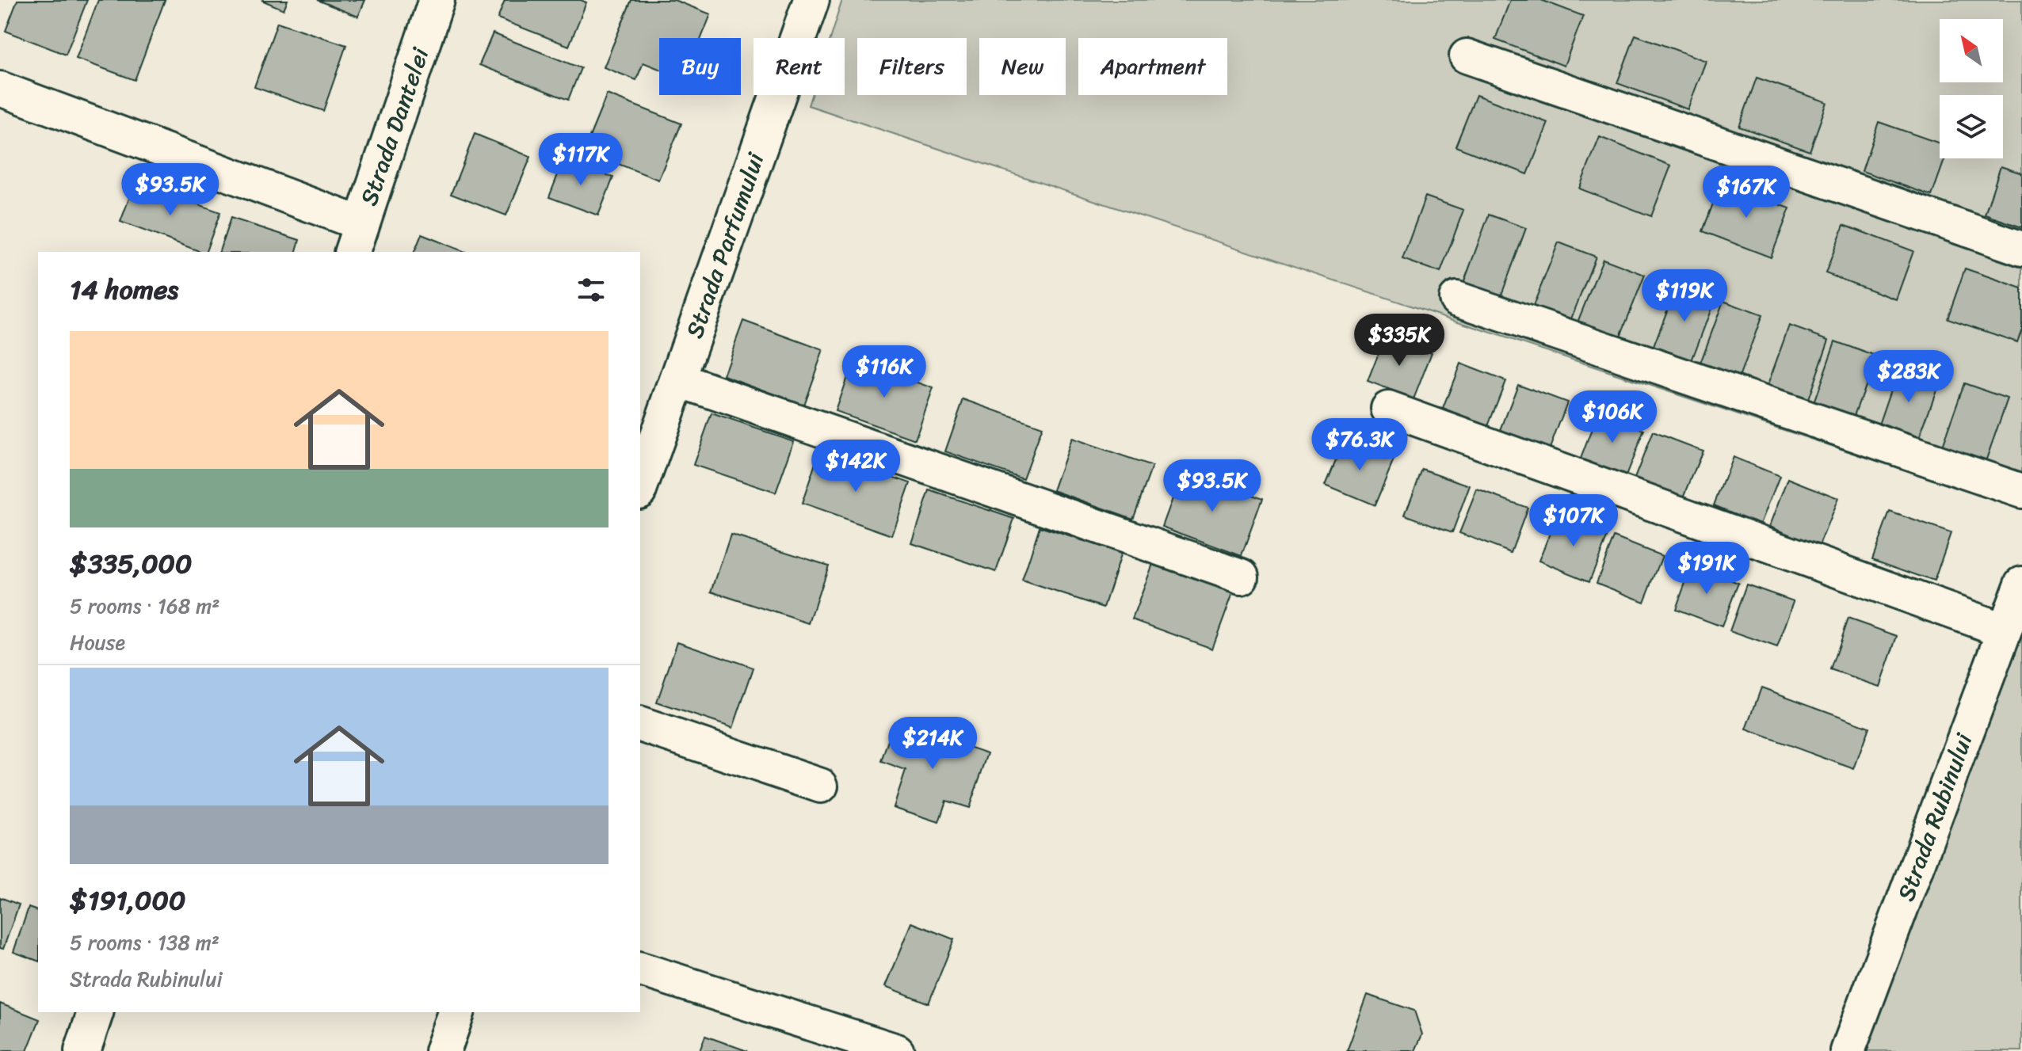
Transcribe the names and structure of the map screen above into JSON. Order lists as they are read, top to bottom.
{
  "streets": {
    "street": ["Strada Dantelei", "Strada Parfumului", "Strada Rubinului"]
  },
  "north": "top left",
  "page": {
    "chip": [
      "Buy",
      "Rent",
      "Filters",
      "New",
      "Apartment"
    ],
    "price": [
      "$117K",
      "$93.5K",
      "$167K",
      "$119K",
      "$335K",
      "$116K",
      "$283K",
      "$106K",
      "$76.3K",
      "$142K",
      "$93.5K",
      "$107K",
      "$191K",
      "$214K"
    ],
    "heading": "14 homes",
    "list": [
      {
        "name": "$335,000",
        "note": "5 rooms · 168 m² · House"
      },
      {
        "name": "$191,000",
        "note": "5 rooms · 138 m² · Strada Rubinului"
      }
    ]
  }
}
